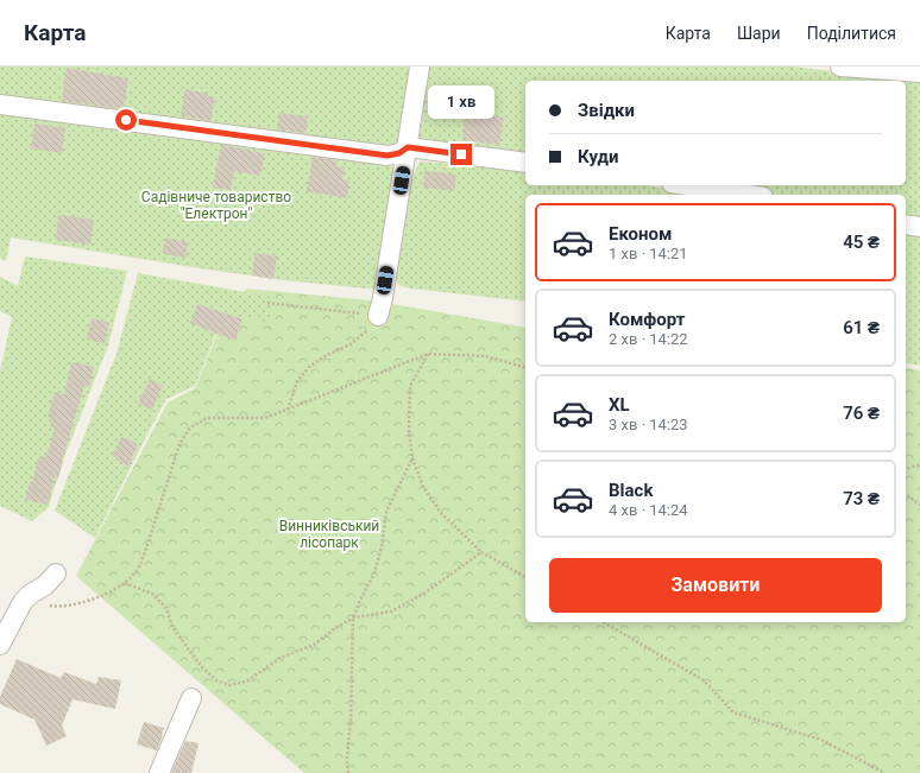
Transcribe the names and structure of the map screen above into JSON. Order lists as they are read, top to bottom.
{
  "parks": ["Садівниче товариство \"Електрон\"", "Винниківський лісопарк"],
  "page": {
    "header": "Карта",
    "nav": ["Карта", "Шари", "Поділитися"],
    "banner": ["Звідки", "Куди"],
    "bubble": "1 хв",
    "list": [
      {
        "name": "Економ",
        "note": "1 хв · 14:21",
        "value": "45 ₴"
      },
      {
        "name": "Комфорт",
        "note": "2 хв · 14:22",
        "value": "61 ₴"
      },
      {
        "name": "XL",
        "note": "3 хв · 14:23",
        "value": "76 ₴"
      },
      {
        "name": "Black",
        "note": "4 хв · 14:24",
        "value": "73 ₴"
      }
    ],
    "buttons": "Замовити"
  }
}
